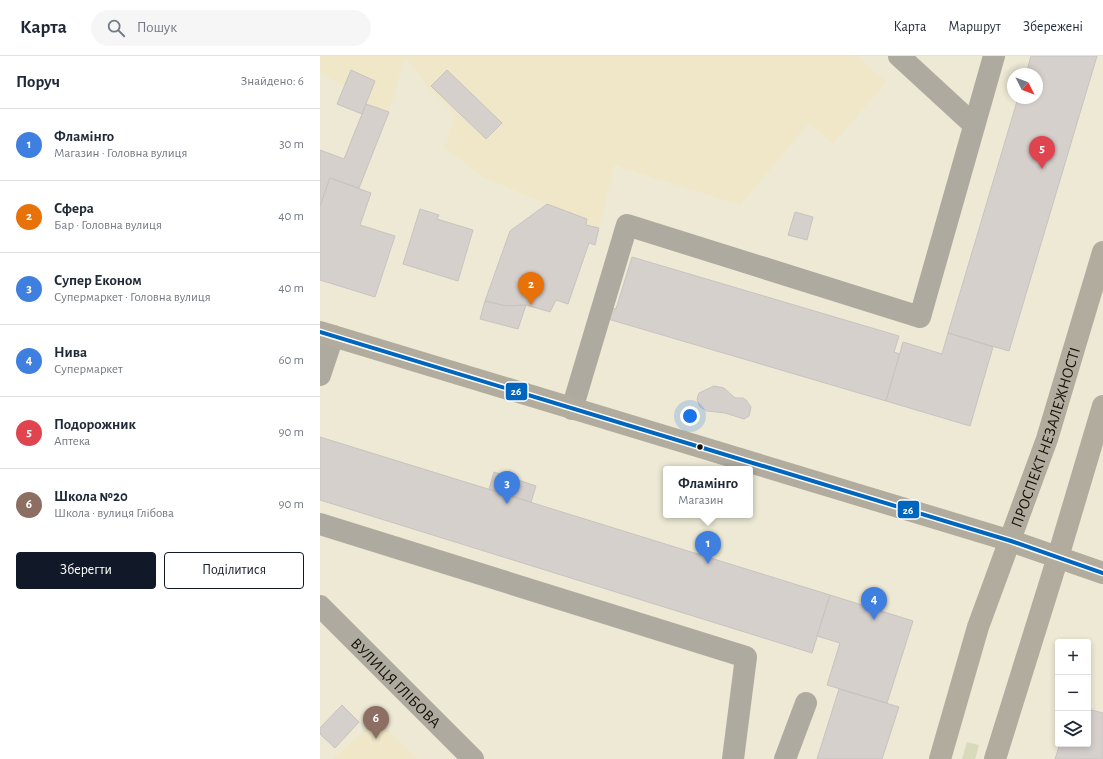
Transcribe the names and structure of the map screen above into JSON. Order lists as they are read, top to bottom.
{
  "streets": {
    "main road": ["ПРОСПЕКТ НЕЗАЛЕЖНОСТІ"],
    "street": ["ВУЛИЦЯ ГЛІБОВА"]
  },
  "lines": ["transit line 26"],
  "north": "bottom right",
  "page": {
    "header": "Карта",
    "search": "Пошук",
    "nav": ["Карта", "Маршрут", "Збережені"],
    "heading": ["Поруч", "Знайдено: 6"],
    "list": [
      {
        "mark": "1",
        "name": "Фламінго",
        "note": "Магазин · Головна вулиця",
        "value": "30 m"
      },
      {
        "mark": "2",
        "name": "Сфера",
        "note": "Бар · Головна вулиця",
        "value": "40 m"
      },
      {
        "mark": "3",
        "name": "Супер Економ",
        "note": "Супермаркет · Головна вулиця",
        "value": "40 m"
      },
      {
        "mark": "4",
        "name": "Нива",
        "note": "Супермаркет",
        "value": "60 m"
      },
      {
        "mark": "5",
        "name": "Подорожник",
        "note": "Аптека",
        "value": "90 m"
      },
      {
        "mark": "6",
        "name": "Школа №20",
        "note": "Школа · вулиця Глібова",
        "value": "90 m"
      }
    ],
    "pins": [
      "5",
      "2",
      "3",
      "1",
      "4",
      "6"
    ],
    "popup": ["Фламінго", "Магазин"],
    "buttons": ["Зберегти", "Поділитися"],
    "map_buttons": ["+", "−"]
  }
}
